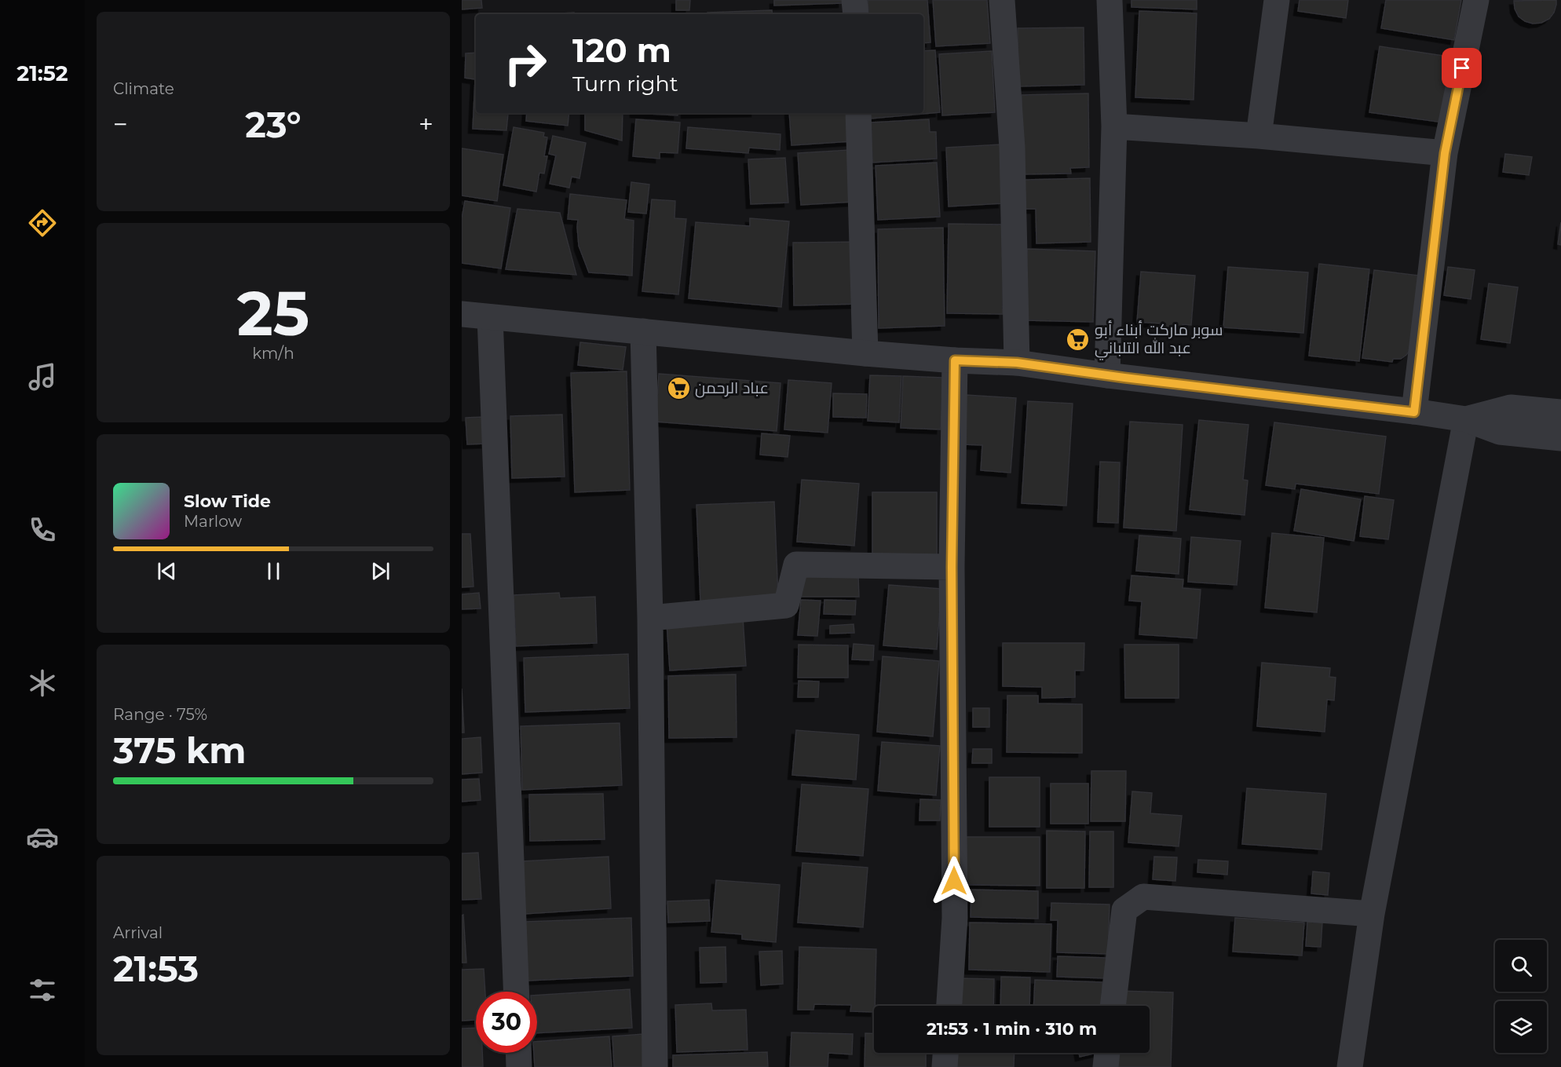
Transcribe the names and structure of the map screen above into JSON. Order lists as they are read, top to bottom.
{
  "places": {
    "supermarket": ["سوبر ماركت أبناء أبو عبد الله التلباني", "عباد الرحمن"]
  },
  "page": {
    "tabs": "21:52",
    "tile": [
      "Climate",
      ["25", "km/h"],
      ["Range · 75%", "375 km"],
      ["Arrival", "21:53"]
    ],
    "turn": ["120 m", "Turn right"],
    "heat": ["−", "23°", "+"],
    "song": ["Slow Tide", "Marlow"],
    "limit": "30",
    "trip": "21:53 · 1 min · 310 m"
  }
}
